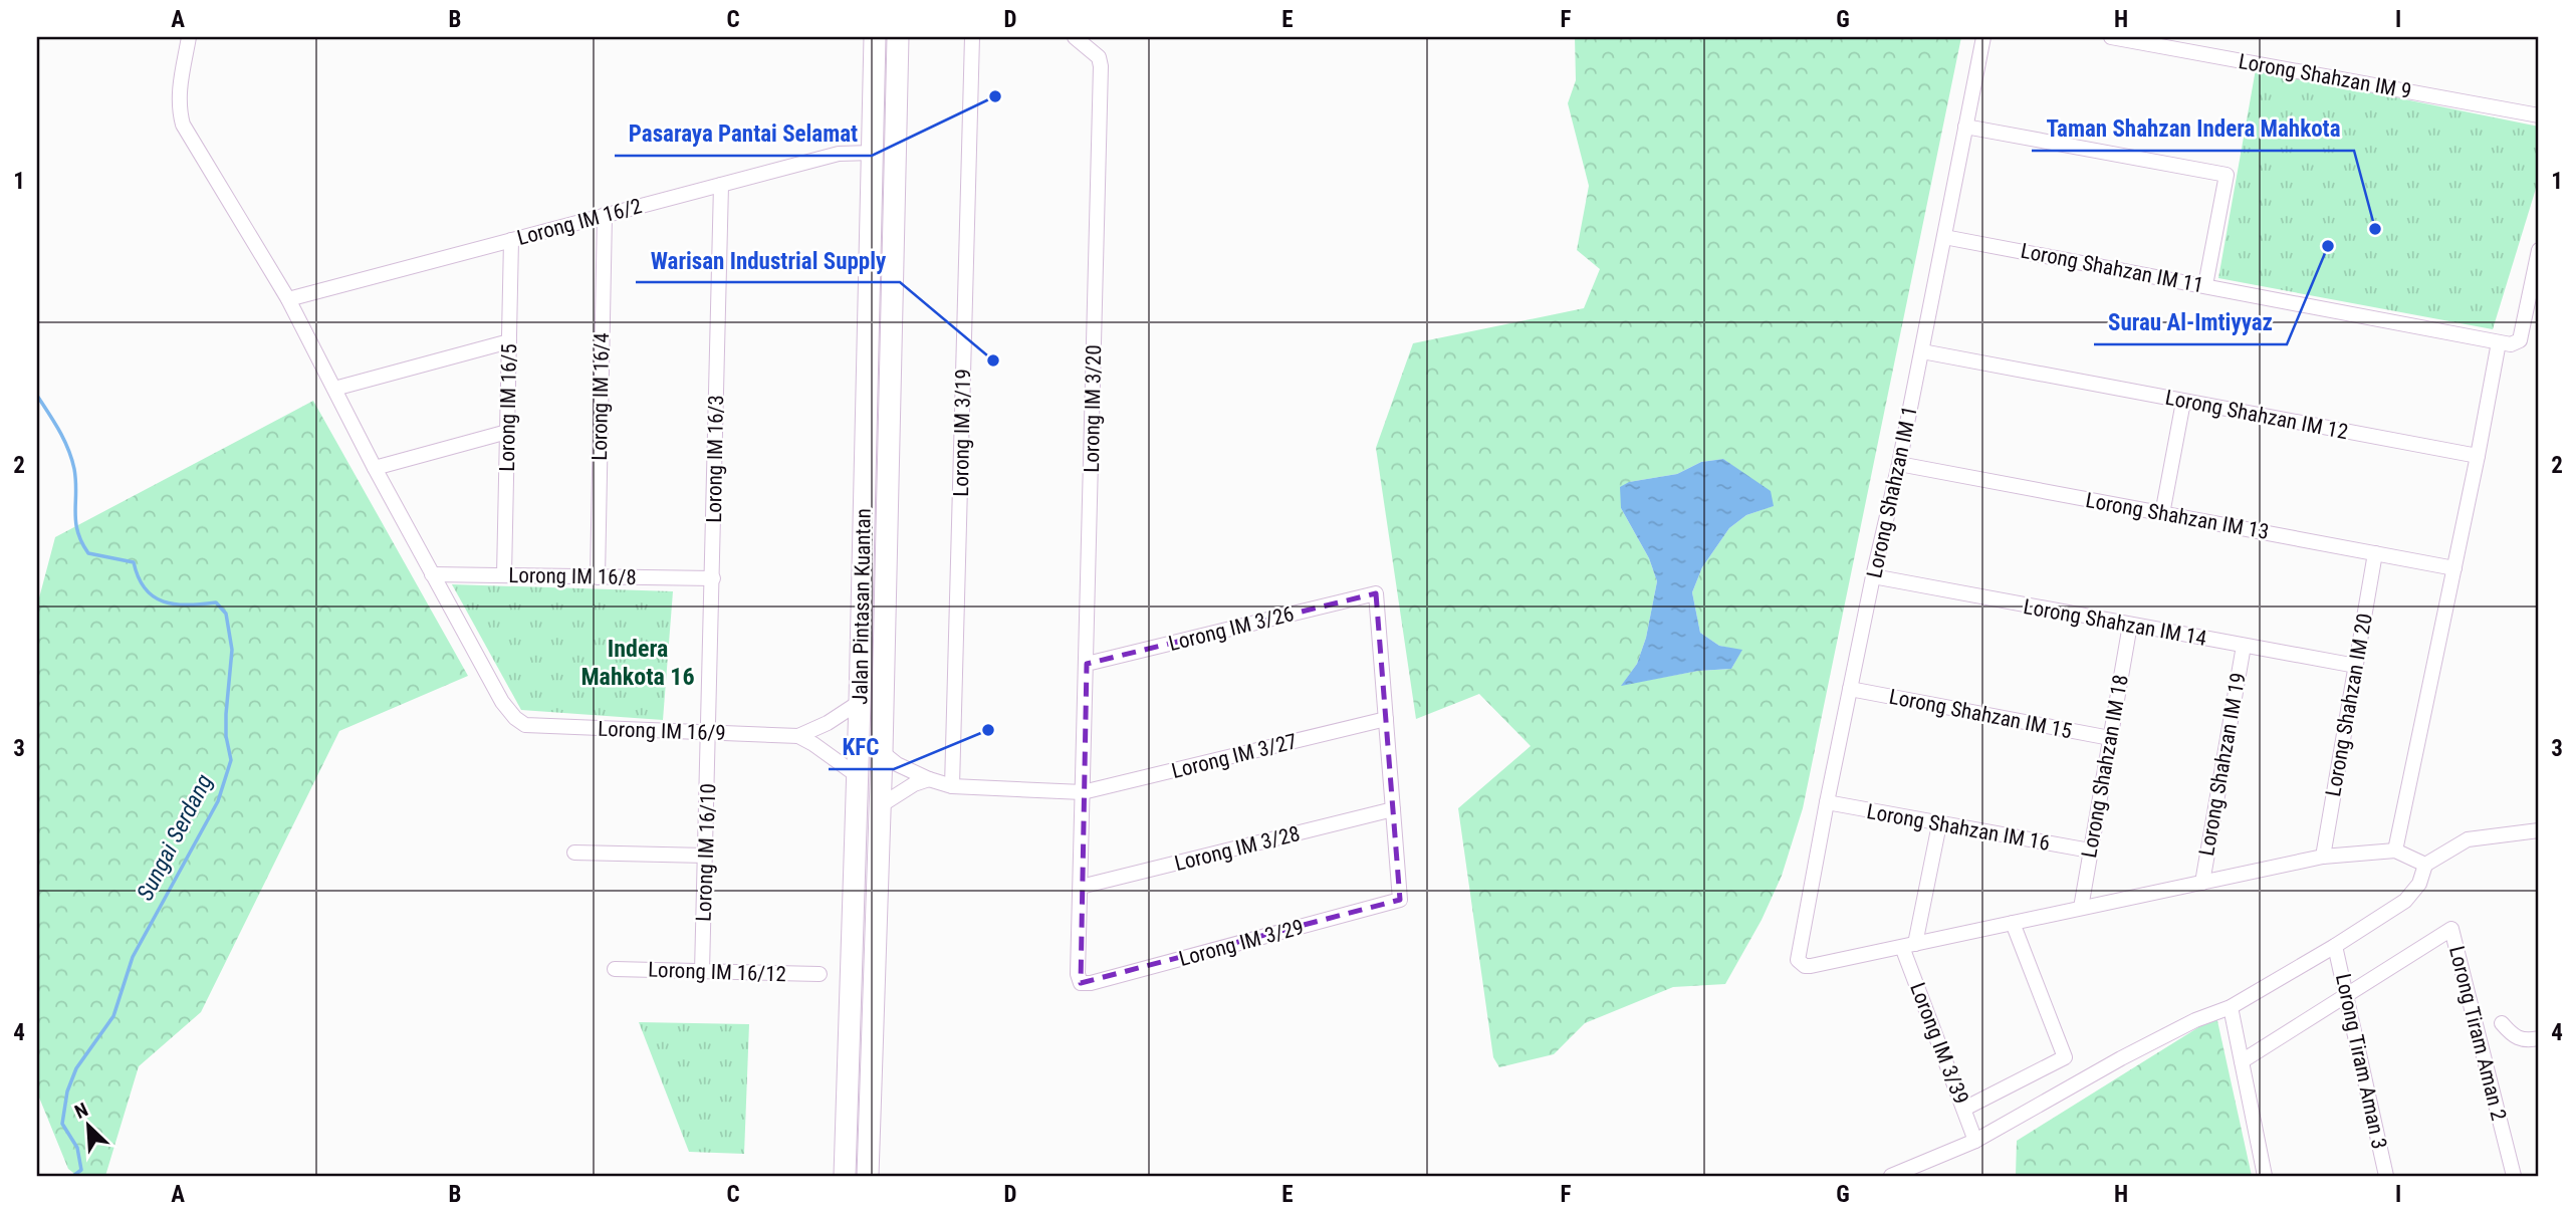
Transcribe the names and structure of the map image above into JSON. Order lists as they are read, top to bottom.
{
  "streets": {
    "highway": ["Jalan Pintasan Kuantan"],
    "street": [
      "Lorong Shahzan IM 9",
      "Lorong IM 16/2",
      "Lorong Shahzan IM 11",
      "Lorong IM 16/4",
      "Lorong IM 16/5",
      "Lorong IM 3/20",
      "Lorong Shahzan IM 12",
      "Lorong IM 3/19",
      "Lorong IM 16/3",
      "Lorong Shahzan IM 1",
      "Lorong Shahzan IM 13",
      "Lorong IM 16/8",
      "Lorong Shahzan IM 14",
      "Lorong IM 3/26",
      "Lorong Shahzan IM 20",
      "Lorong Shahzan IM 15",
      "Lorong IM 16/9",
      "Lorong IM 3/27",
      "Lorong Shahzan IM 19",
      "Lorong Shahzan IM 18",
      "Lorong Shahzan IM 16",
      "Lorong IM 3/28",
      "Lorong IM 16/10",
      "Lorong IM 3/29",
      "Lorong IM 16/12",
      "Lorong Tiram Aman 2",
      "Lorong IM 3/39",
      "Lorong Tiram Aman 3"
    ]
  },
  "crossings": [
    ["Lorong IM 16/2", "Lorong IM 16/4"],
    ["Lorong IM 16/2", "Lorong IM 16/5"],
    ["Lorong IM 16/2", "Lorong IM 16/3"],
    ["Lorong IM 16/2", "Jalan Pintasan Kuantan"],
    ["Lorong Shahzan IM 11", "Lorong Shahzan IM 1"],
    ["Lorong IM 16/4", "Lorong IM 16/8"],
    ["Lorong IM 16/5", "Lorong IM 16/8"],
    ["Lorong IM 3/20", "Lorong IM 3/26"],
    ["Lorong IM 3/20", "Lorong IM 3/27"],
    ["Lorong IM 3/20", "Lorong IM 3/28"],
    ["Lorong IM 3/20", "Lorong IM 3/29"],
    ["Lorong Shahzan IM 12", "Lorong Shahzan IM 1"],
    ["Lorong IM 3/19", "Lorong IM 3/27"],
    ["Lorong IM 16/3", "Lorong IM 16/8"],
    ["Lorong IM 16/3", "Lorong IM 16/9"],
    ["Lorong IM 16/3", "Lorong IM 16/10"],
    ["Lorong Shahzan IM 1", "Lorong Shahzan IM 13"],
    ["Lorong Shahzan IM 1", "Lorong Shahzan IM 14"],
    ["Lorong Shahzan IM 1", "Lorong Shahzan IM 15"],
    ["Lorong Shahzan IM 1", "Lorong Shahzan IM 16"],
    ["Lorong Shahzan IM 1", "Lorong IM 3/39"],
    ["Lorong Shahzan IM 13", "Lorong Shahzan IM 20"],
    ["Lorong IM 16/8", "Lorong IM 16/9"],
    ["Jalan Pintasan Kuantan", "Lorong IM 16/9"],
    ["Jalan Pintasan Kuantan", "Lorong IM 3/27"],
    ["Lorong Shahzan IM 14", "Lorong Shahzan IM 20"],
    ["Lorong Shahzan IM 14", "Lorong Shahzan IM 19"],
    ["Lorong Shahzan IM 14", "Lorong Shahzan IM 18"],
    ["Lorong IM 3/26", "Lorong IM 3/27"],
    ["Lorong Shahzan IM 15", "Lorong Shahzan IM 18"],
    ["Lorong IM 16/9", "Lorong IM 16/10"],
    ["Lorong Shahzan IM 18", "Lorong Shahzan IM 16"],
    ["Lorong IM 3/28", "Lorong IM 3/29"],
    ["Lorong IM 16/10", "Lorong IM 16/12"],
    ["Lorong Tiram Aman 2", "Lorong Tiram Aman 3"]
  ],
  "districts": ["Indera Mahkota 16"],
  "water": ["Sungai Serdang"],
  "places": [
    "Pasaraya Pantai Selamat",
    "Taman Shahzan Indera Mahkota",
    "Surau Al-Imtiyyaz",
    "Warisan Industrial Supply",
    "KFC"
  ],
  "north": "top left",
  "grid": {
    "columns": [
      "A",
      "B",
      "C",
      "D",
      "E",
      "F",
      "G",
      "H",
      "I"
    ],
    "rows": [
      "1",
      "2",
      "3",
      "4"
    ]
  }
}
